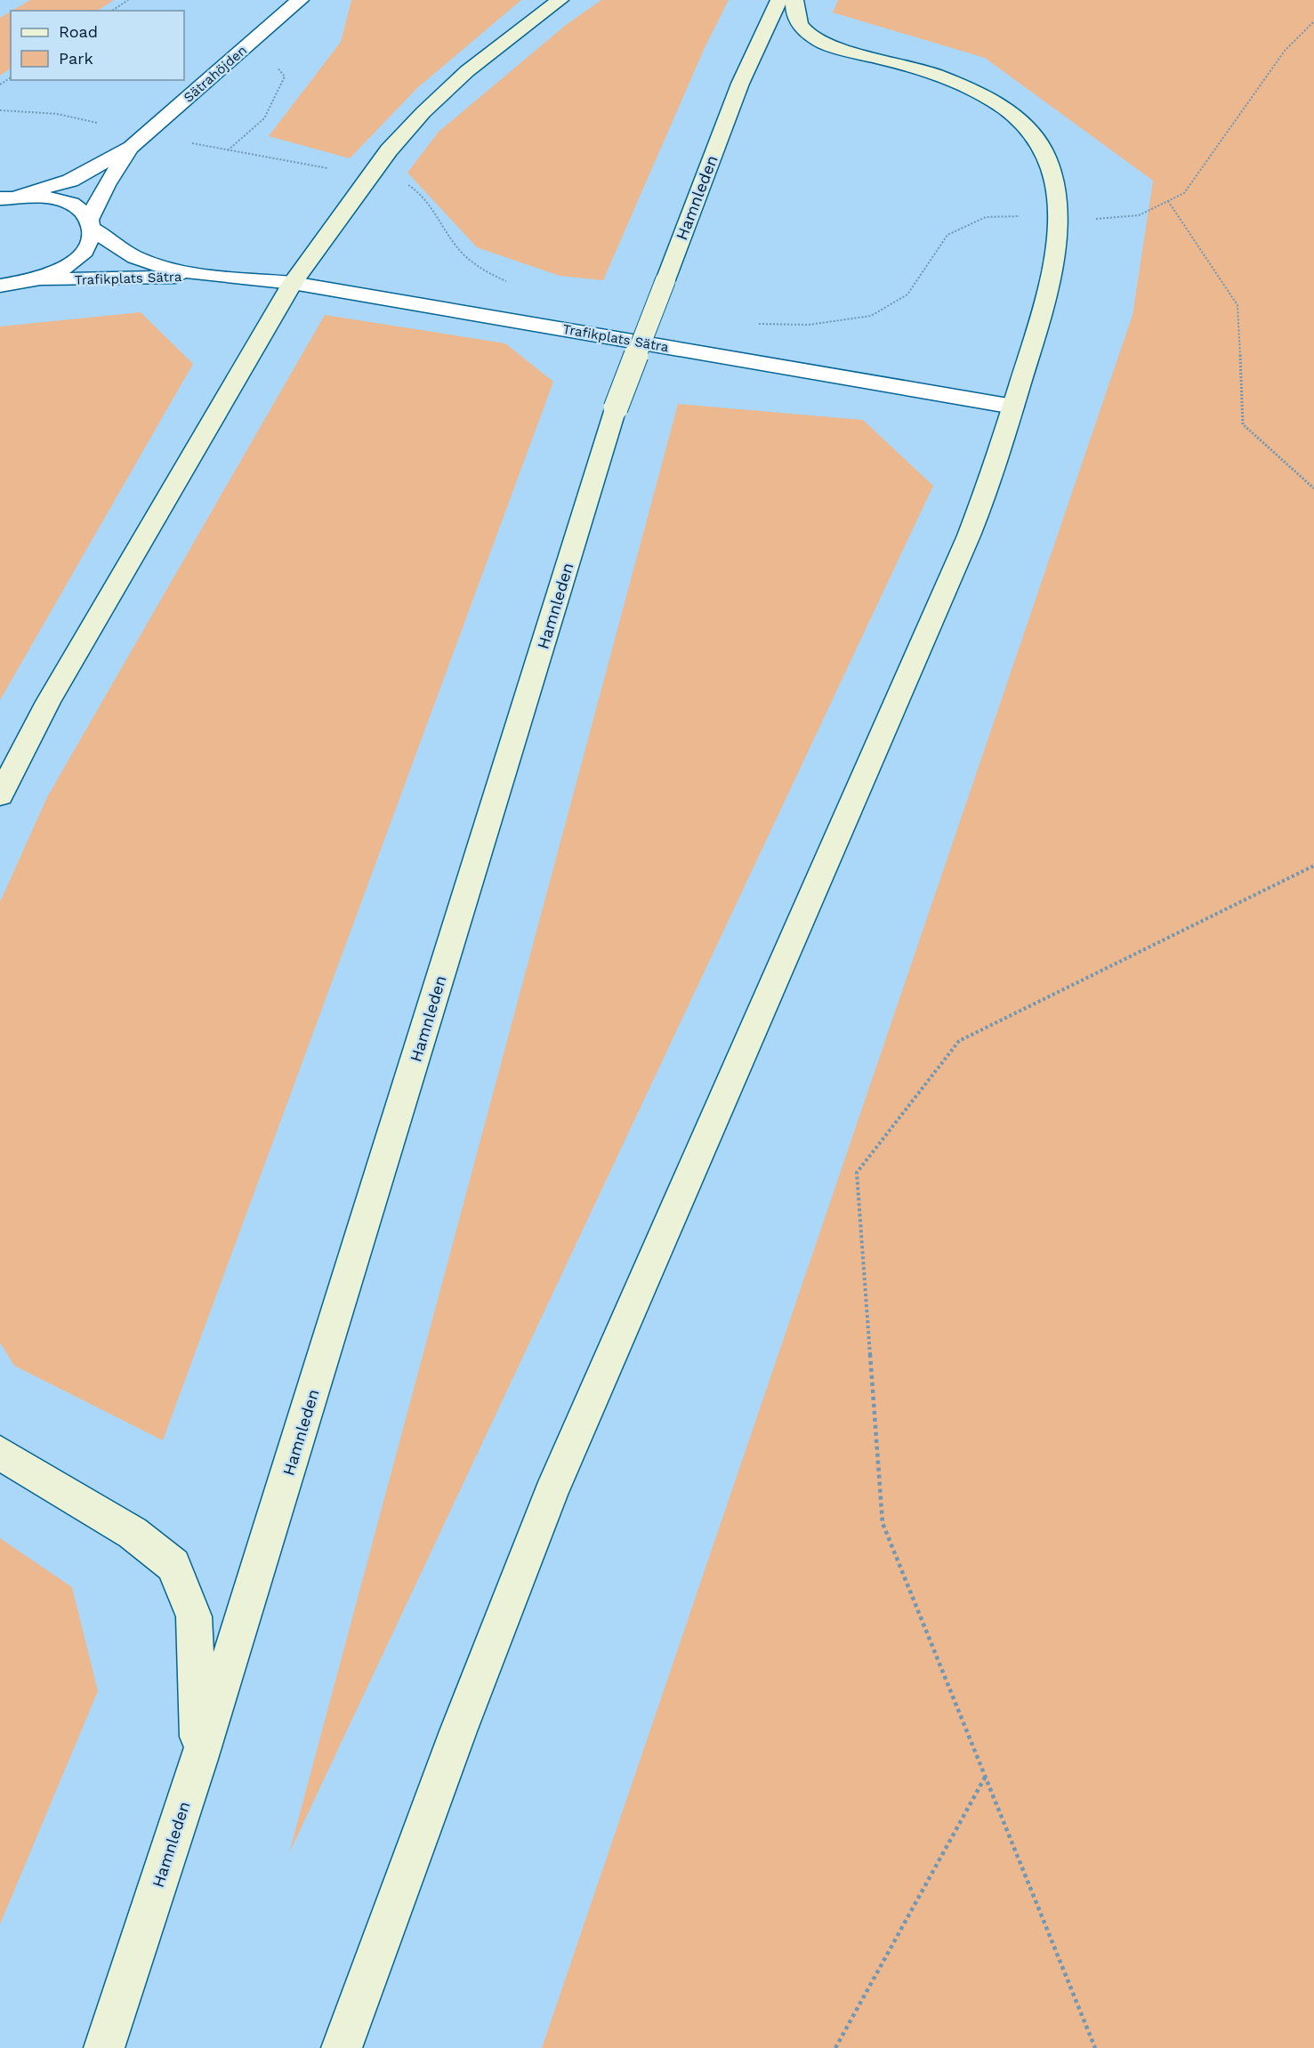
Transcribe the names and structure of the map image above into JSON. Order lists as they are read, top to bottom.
{
  "streets": {
    "main road": ["Hamnleden"],
    "street": ["Sätrahöjden", "Trafikplats Sätra"]
  },
  "crossings": [
    ["Sätrahöjden", "Trafikplats Sätra"]
  ],
  "legend": ["Road", "Park"]
}
